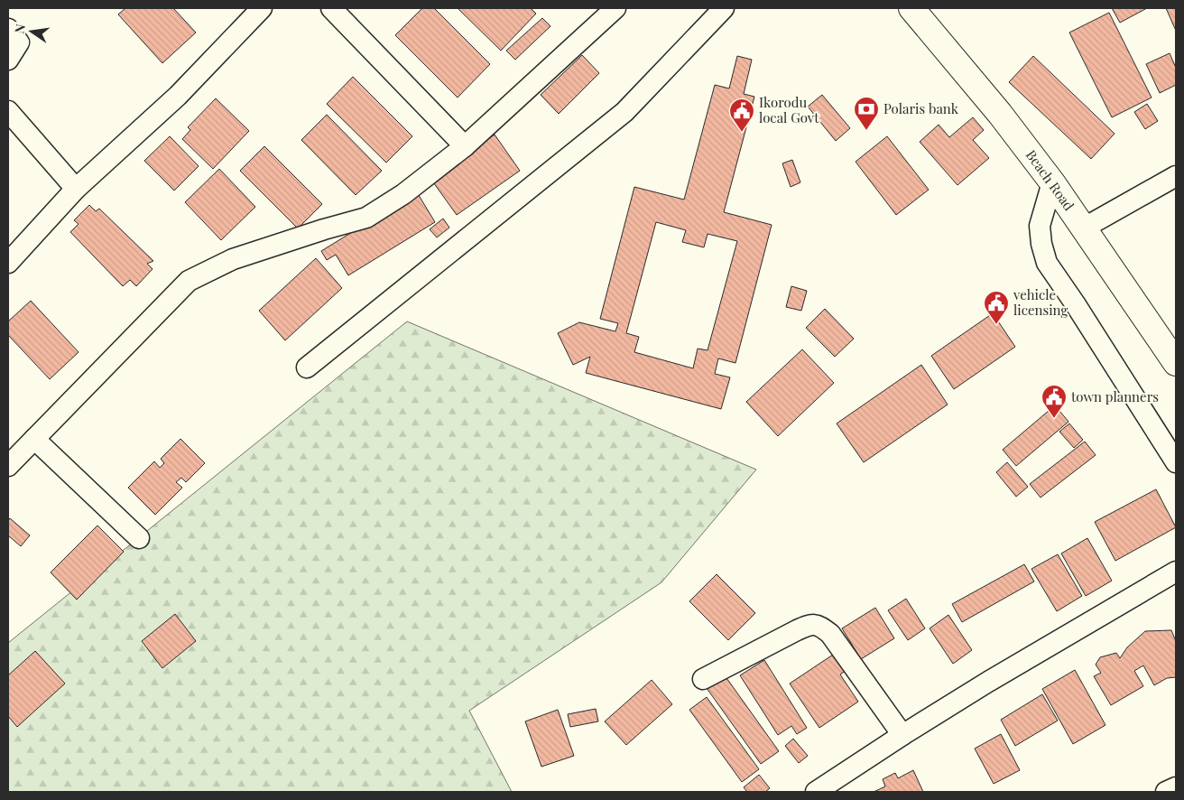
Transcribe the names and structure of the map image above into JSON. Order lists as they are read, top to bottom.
{
  "streets": {
    "main road": ["Beach Road"]
  },
  "places": {
    "bank": ["Polaris bank"],
    "public building": ["Ikorodu local Govt", "vehicle licensing", "town planners"]
  },
  "north": "left"
}
